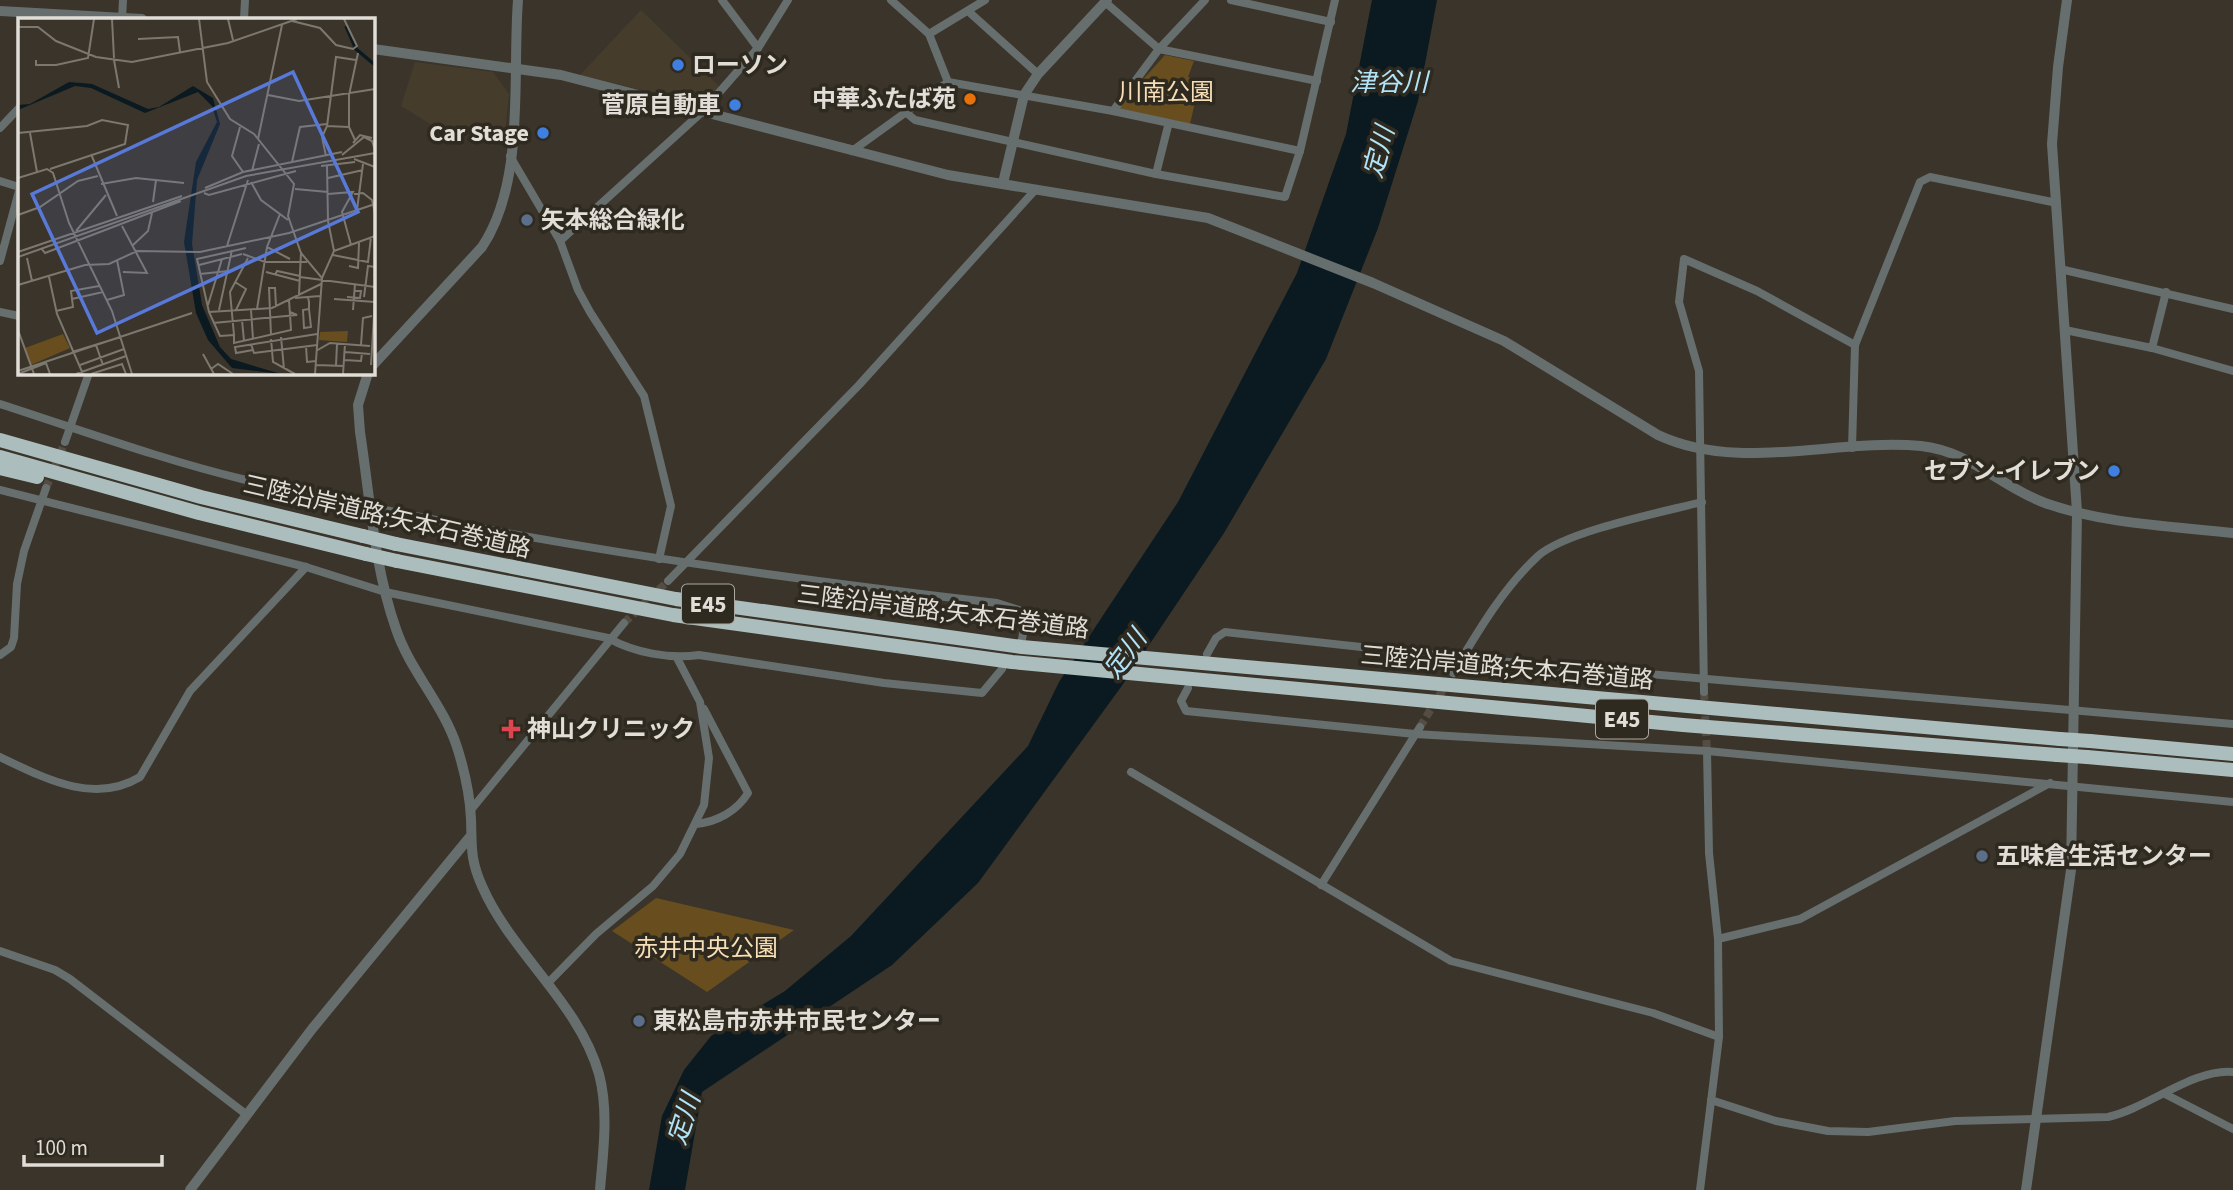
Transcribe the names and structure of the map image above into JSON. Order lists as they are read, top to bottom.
{
  "streets": {
    "highway": ["三陸沿岸道路;矢本石巻道路", "E45"]
  },
  "water": ["津谷川", "定川"],
  "parks": ["川南公園", "赤井中央公園"],
  "places": {
    "other": [
      "ローソン",
      "中華ふたば苑",
      "菅原自動車",
      "Car Stage",
      "矢本総合緑化",
      "セブン-イレブン",
      "五味倉生活センター",
      "東松島市赤井市民センター"
    ],
    "health": ["神山クリニック"]
  },
  "scale_bar": "100 m"
}
